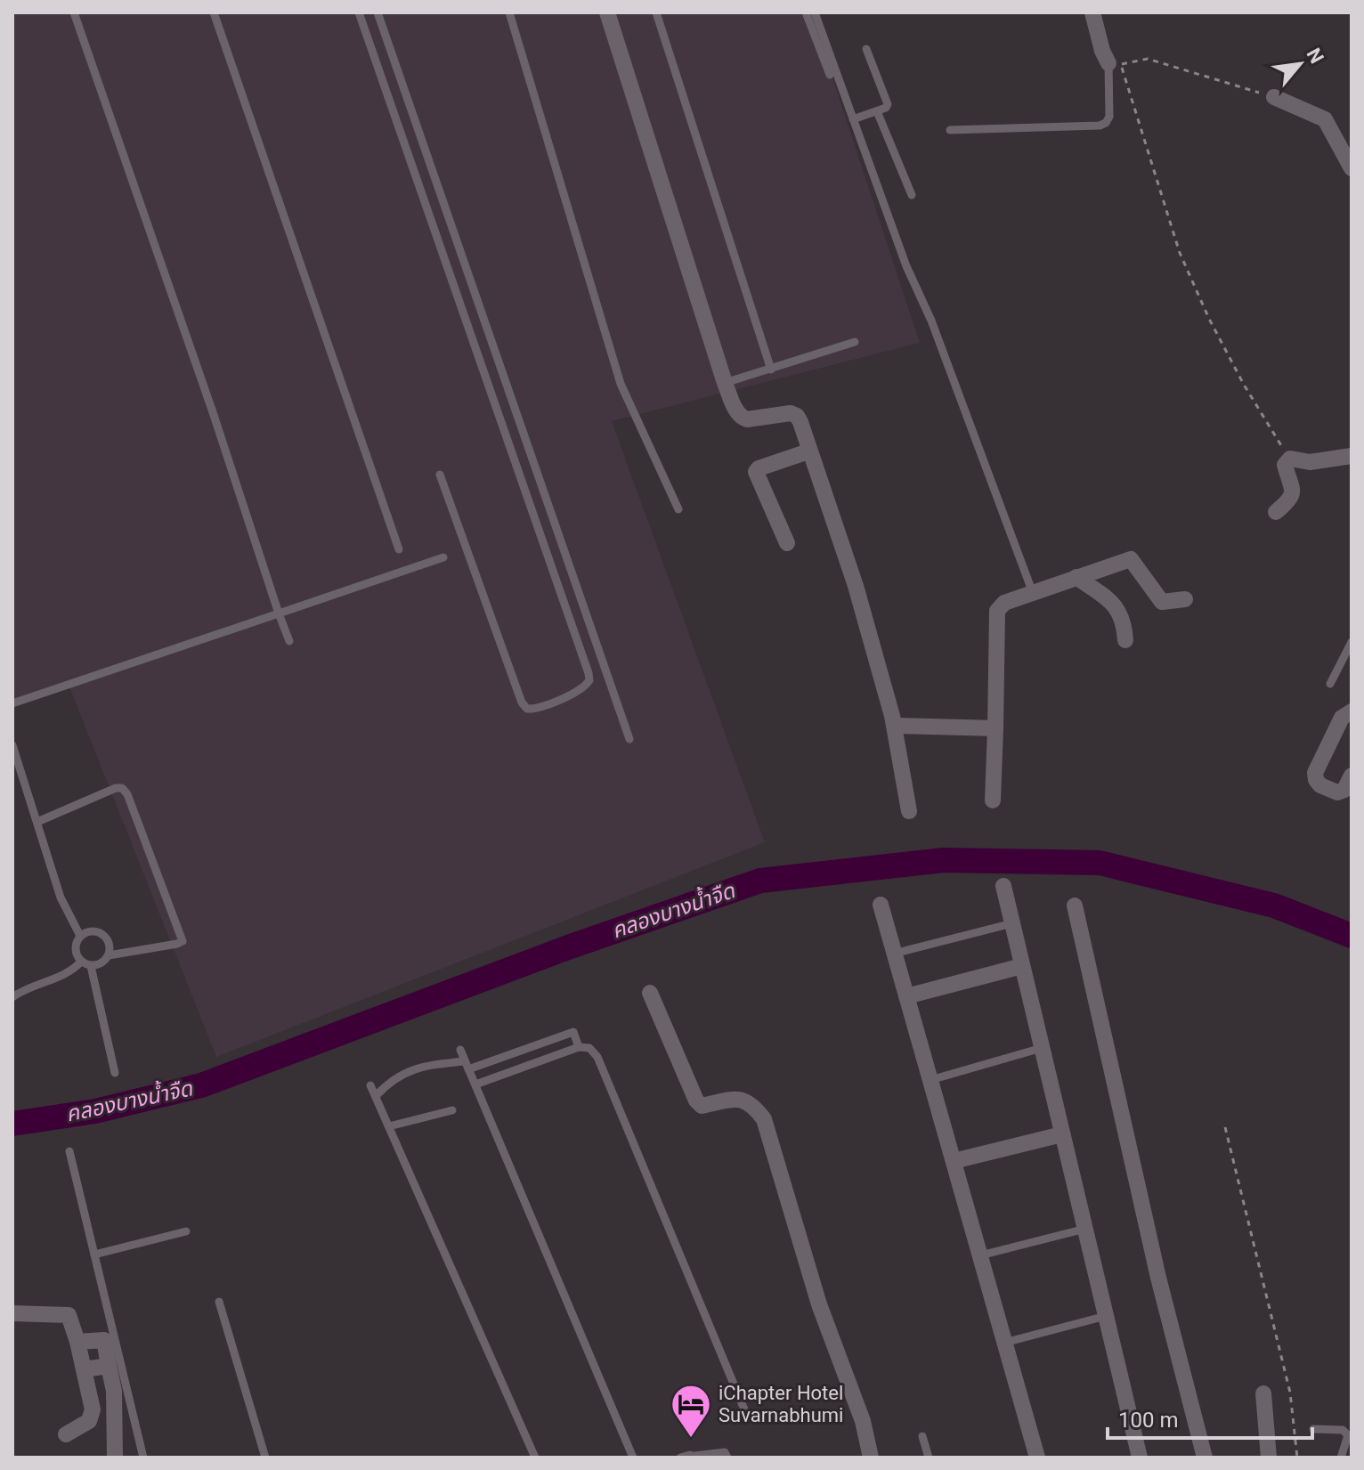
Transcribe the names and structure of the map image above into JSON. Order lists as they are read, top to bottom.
{
  "water": ["คลองบางน้ำจืด"],
  "places": {
    "hotel": ["iChapter Hotel Suvarnabhumi"]
  },
  "scale_bar": "100 m",
  "north": "top right"
}
